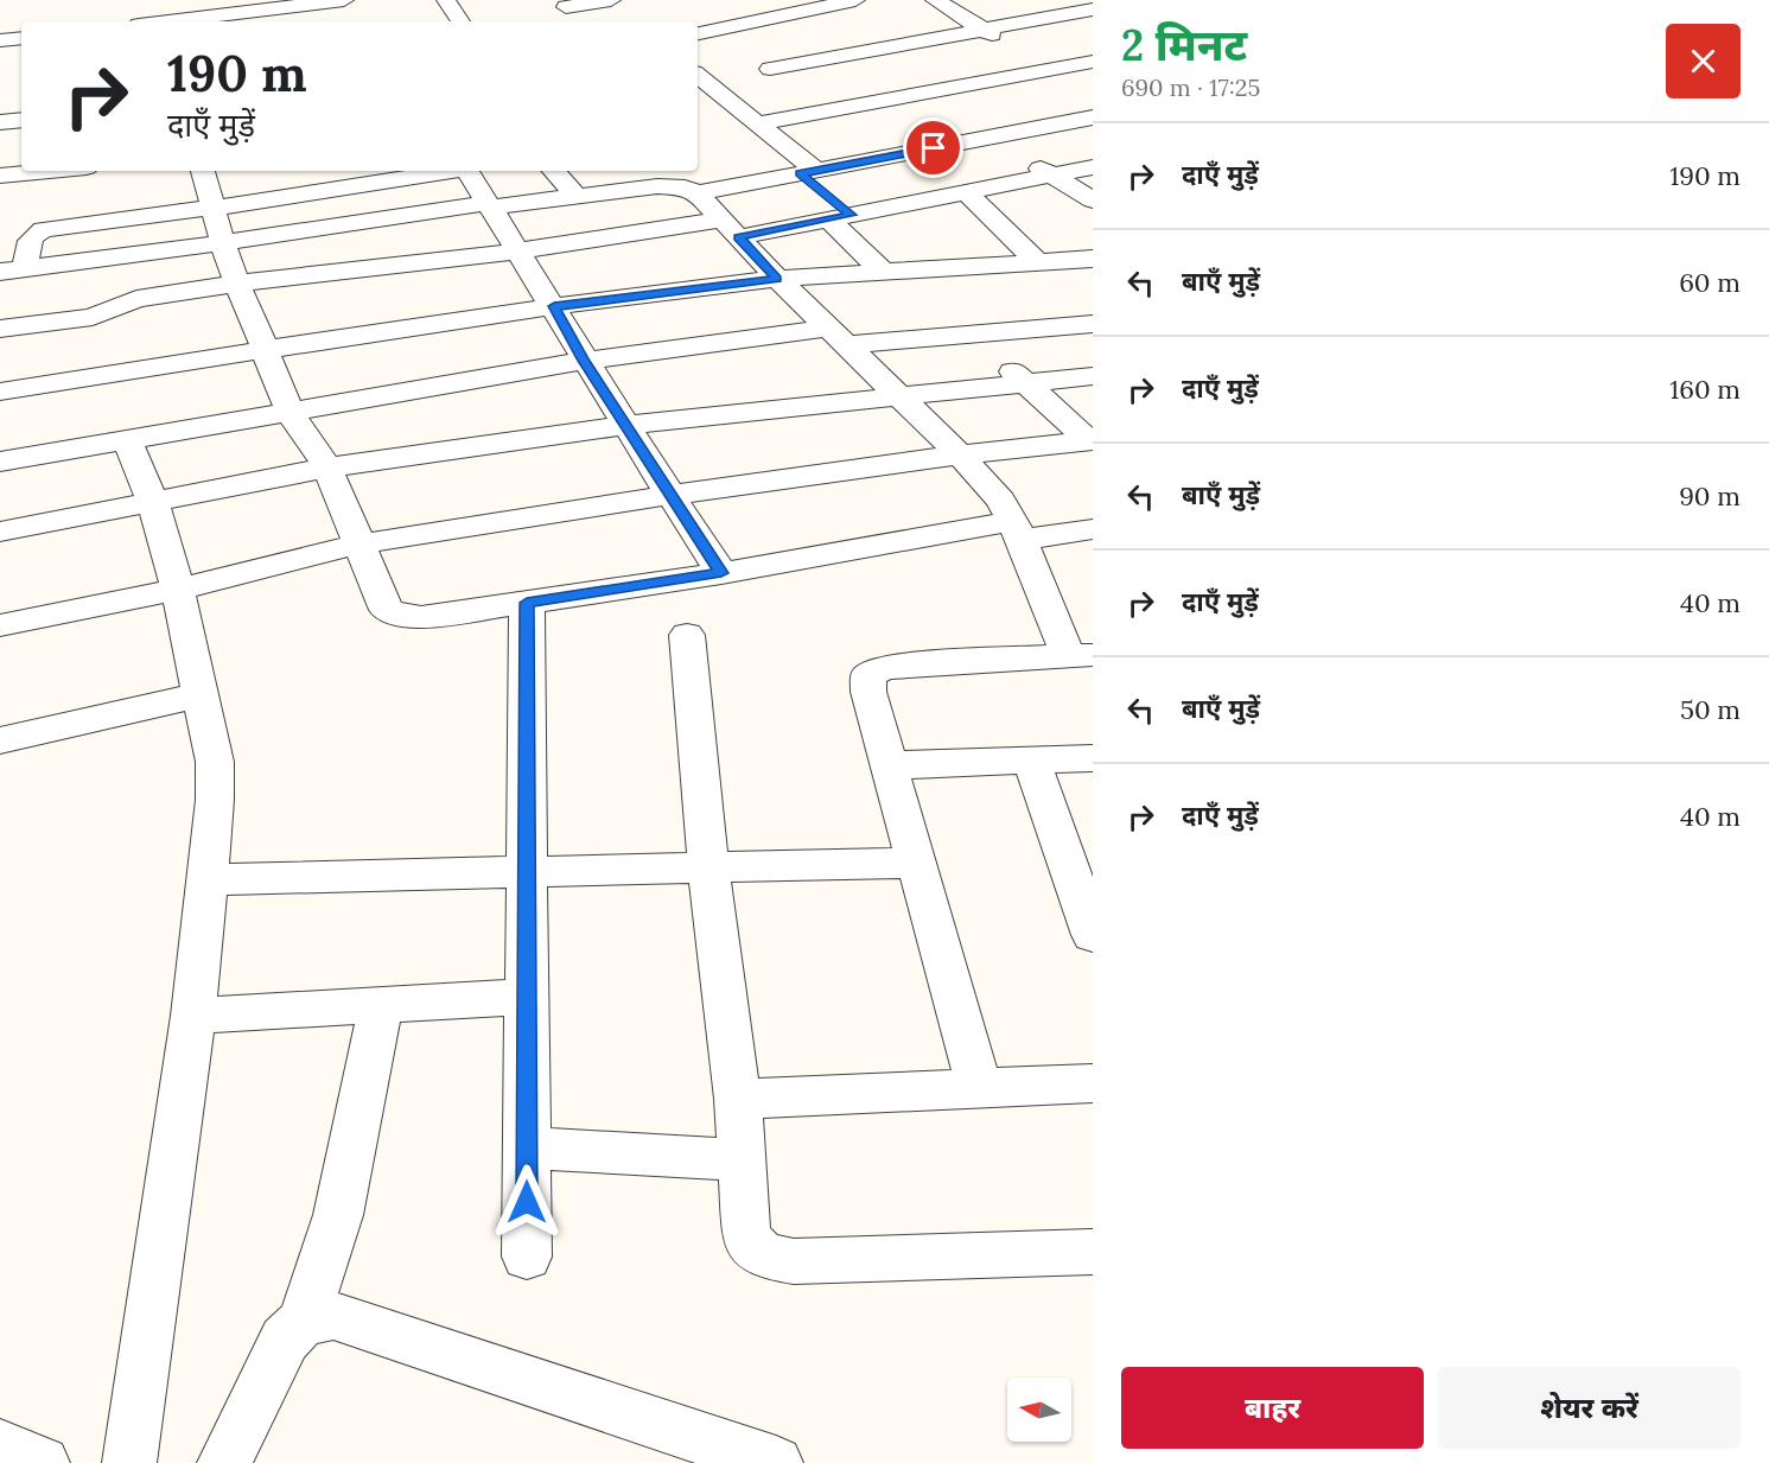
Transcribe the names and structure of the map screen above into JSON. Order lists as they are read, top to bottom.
{
  "north": "left",
  "page": {
    "heading": ["2 मिनट", "690 m · 17:25"],
    "turn": ["190 m", "दाएँ मुड़ें"],
    "list": [
      {
        "name": "दाएँ मुड़ें",
        "value": "190 m"
      },
      {
        "name": "बाएँ मुड़ें",
        "value": "60 m"
      },
      {
        "name": "दाएँ मुड़ें",
        "value": "160 m"
      },
      {
        "name": "बाएँ मुड़ें",
        "value": "90 m"
      },
      {
        "name": "दाएँ मुड़ें",
        "value": "40 m"
      },
      {
        "name": "बाएँ मुड़ें",
        "value": "50 m"
      },
      {
        "name": "दाएँ मुड़ें",
        "value": "40 m"
      }
    ],
    "buttons": ["बाहर", "शेयर करें"]
  }
}
